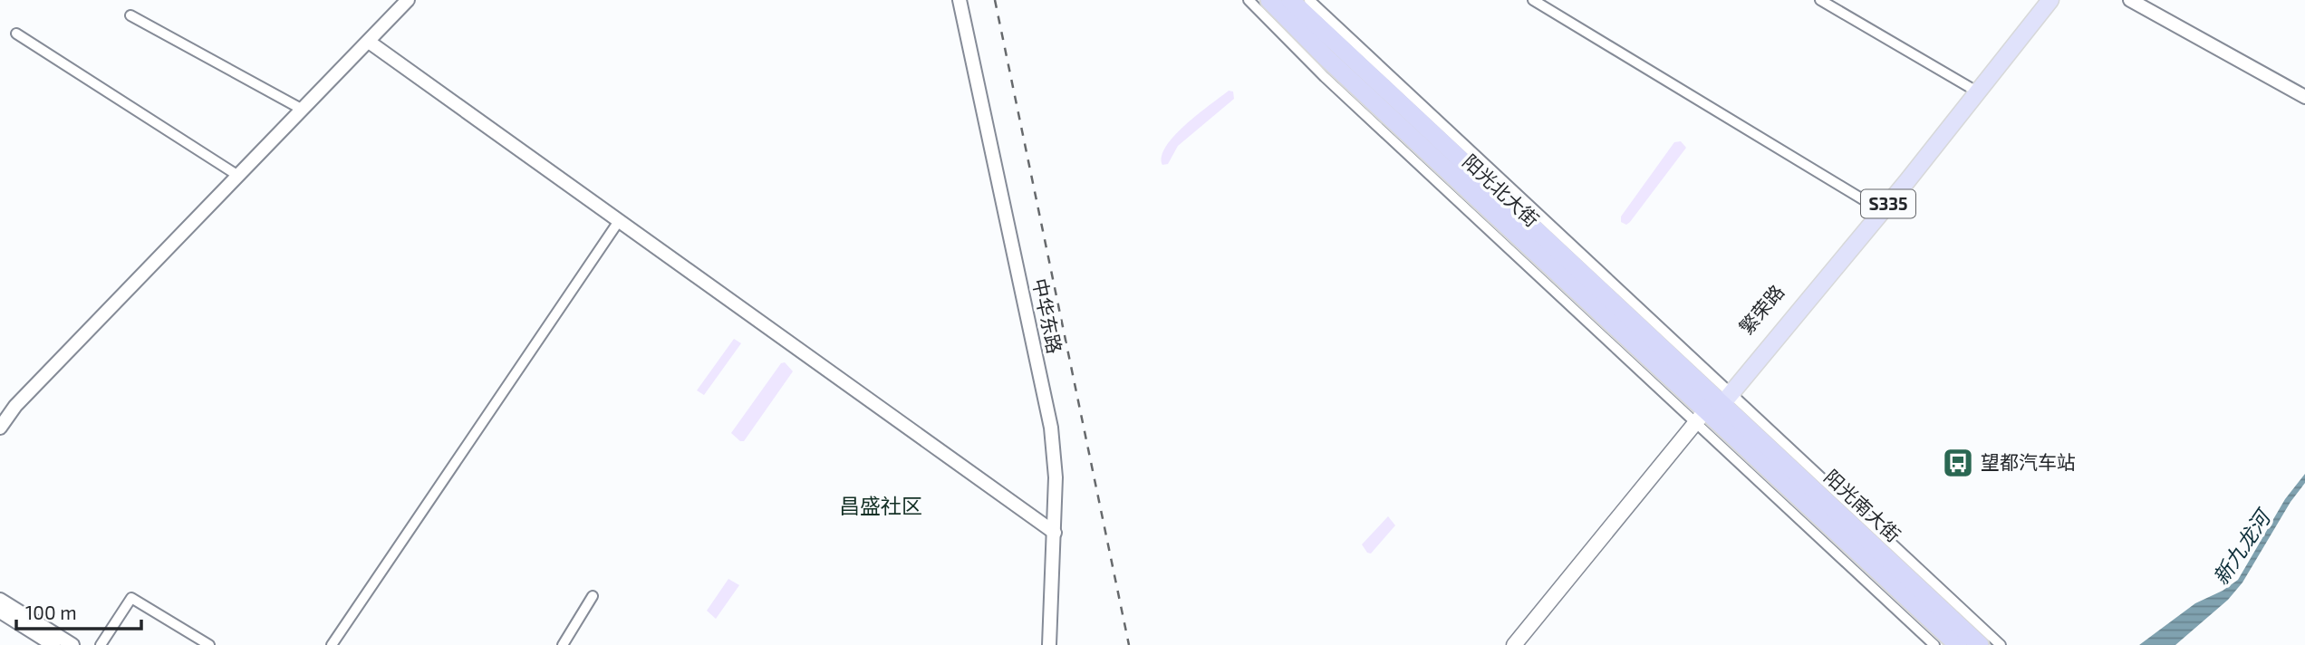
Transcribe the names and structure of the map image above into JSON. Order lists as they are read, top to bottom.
{
  "streets": {
    "highway": ["阳光北大街", "阳光南大街"],
    "main road": ["S335", "繁荣路"],
    "street": ["中华东路"]
  },
  "crossings": [
    ["阳光北大街", "繁荣路"],
    ["阳光北大街", "阳光南大街"],
    ["繁荣路", "阳光南大街"]
  ],
  "districts": ["昌盛社区"],
  "water": ["新九龙河"],
  "places": {
    "bus stop": ["望都汽车站"]
  },
  "scale_bar": "100 m"
}
